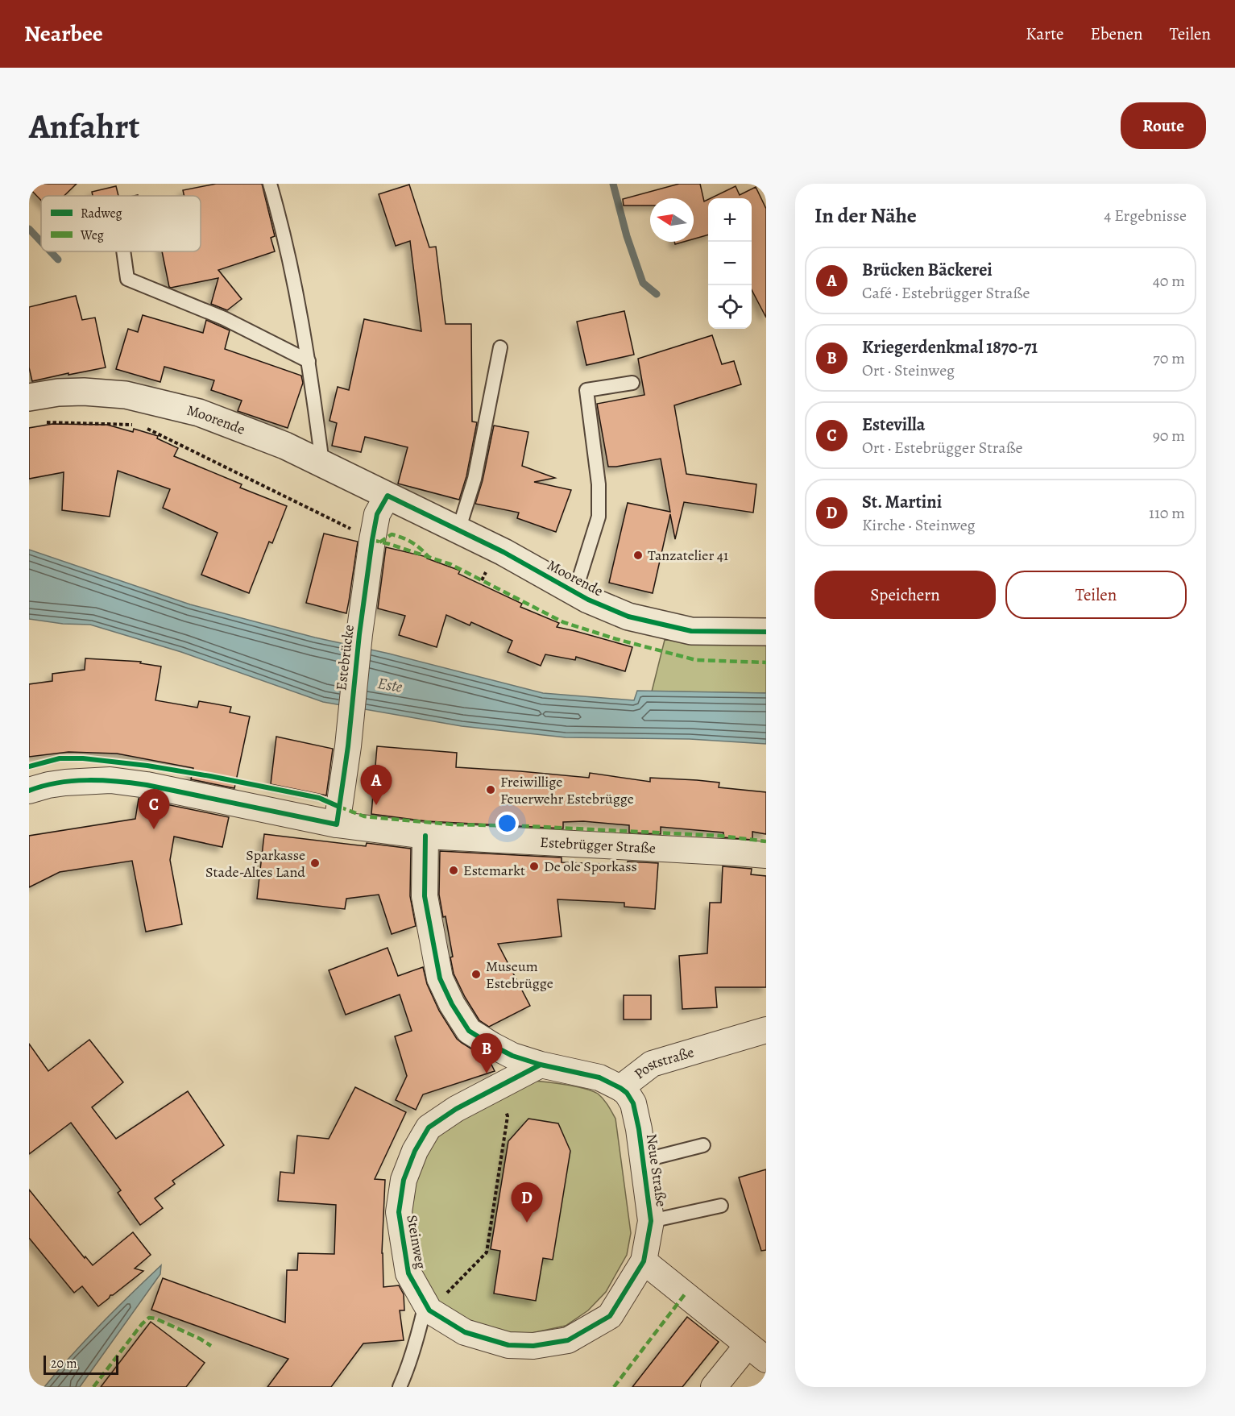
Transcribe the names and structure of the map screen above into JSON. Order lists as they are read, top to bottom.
{
  "streets": {
    "street": [
      "Moorende",
      "Estebrücke",
      "Estebrügger Straße",
      "Poststraße",
      "Neue Straße",
      "Steinweg"
    ]
  },
  "crossings": [
    ["Moorende", "Estebrücke"],
    ["Estebrücke", "Estebrügger Straße"],
    ["Poststraße", "Neue Straße"],
    ["Poststraße", "Steinweg"],
    ["Neue Straße", "Steinweg"]
  ],
  "water": ["Este"],
  "places": [
    "Tanzatelier 41",
    "Freiwillige Feuerwehr Estebrügge",
    "Sparkasse Stade-Altes Land",
    "De ole Sporkass",
    "Estemarkt",
    "Museum Estebrügge"
  ],
  "legend": ["Radweg", "Weg"],
  "scale_bar": "20 m",
  "north": "left",
  "page": {
    "header": "Nearbee",
    "nav": ["Karte", "Ebenen", "Teilen"],
    "buttons": [
      "Route",
      ["Speichern", "Teilen"]
    ],
    "title": "Anfahrt",
    "heading": ["In der Nähe", "4 Ergebnisse"],
    "map_buttons": ["+", "−"],
    "list": [
      {
        "mark": "A",
        "name": "Brücken Bäckerei",
        "note": "Café · Estebrügger Straße",
        "value": "40 m"
      },
      {
        "mark": "B",
        "name": "Kriegerdenkmal 1870-71",
        "note": "Ort · Steinweg",
        "value": "70 m"
      },
      {
        "mark": "C",
        "name": "Estevilla",
        "note": "Ort · Estebrügger Straße",
        "value": "90 m"
      },
      {
        "mark": "D",
        "name": "St. Martini",
        "note": "Kirche · Steinweg",
        "value": "110 m"
      }
    ],
    "pins": [
      "A",
      "C",
      "B",
      "D"
    ],
    "scale": "20 m"
  }
}
